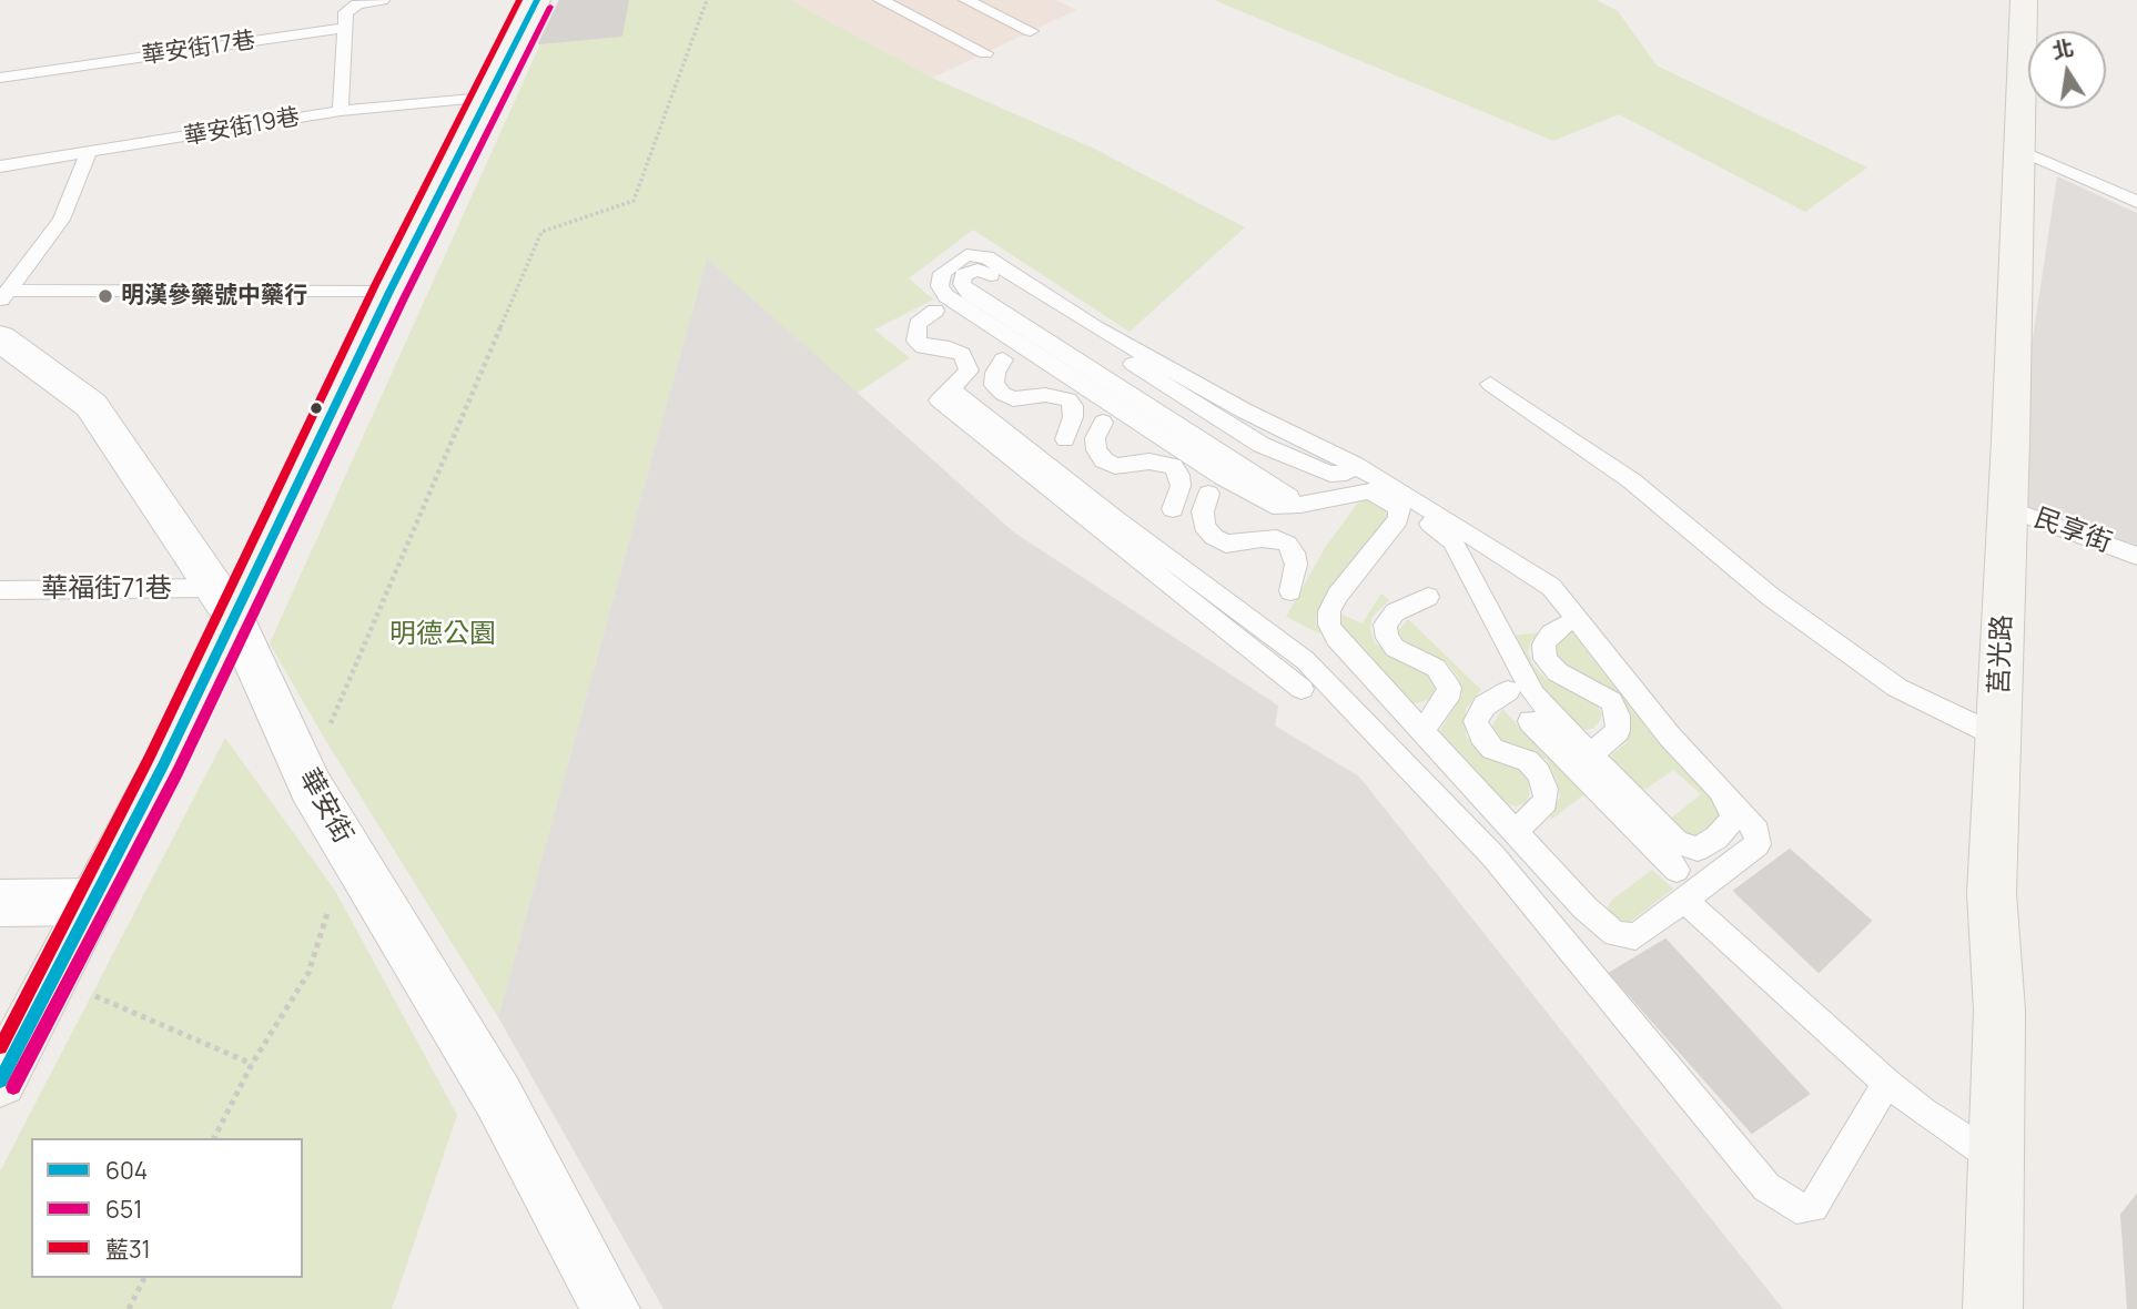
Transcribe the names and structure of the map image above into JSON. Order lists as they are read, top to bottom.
{
  "streets": {
    "street": ["莒光路", "華安街"],
    "lane": [
      "華安街17巷",
      "華安街19巷",
      "民享街",
      "華福街71巷"
    ]
  },
  "crossings": [
    ["民享街", "莒光路"],
    ["華福街71巷", "華安街"]
  ],
  "parks": ["明德公園"],
  "places": ["明漢參藥號中藥行"],
  "lines": ["transit line 604", "transit line 藍31", "transit line 651"],
  "legend": ["604", "651", "藍31"],
  "north": "top"
}
